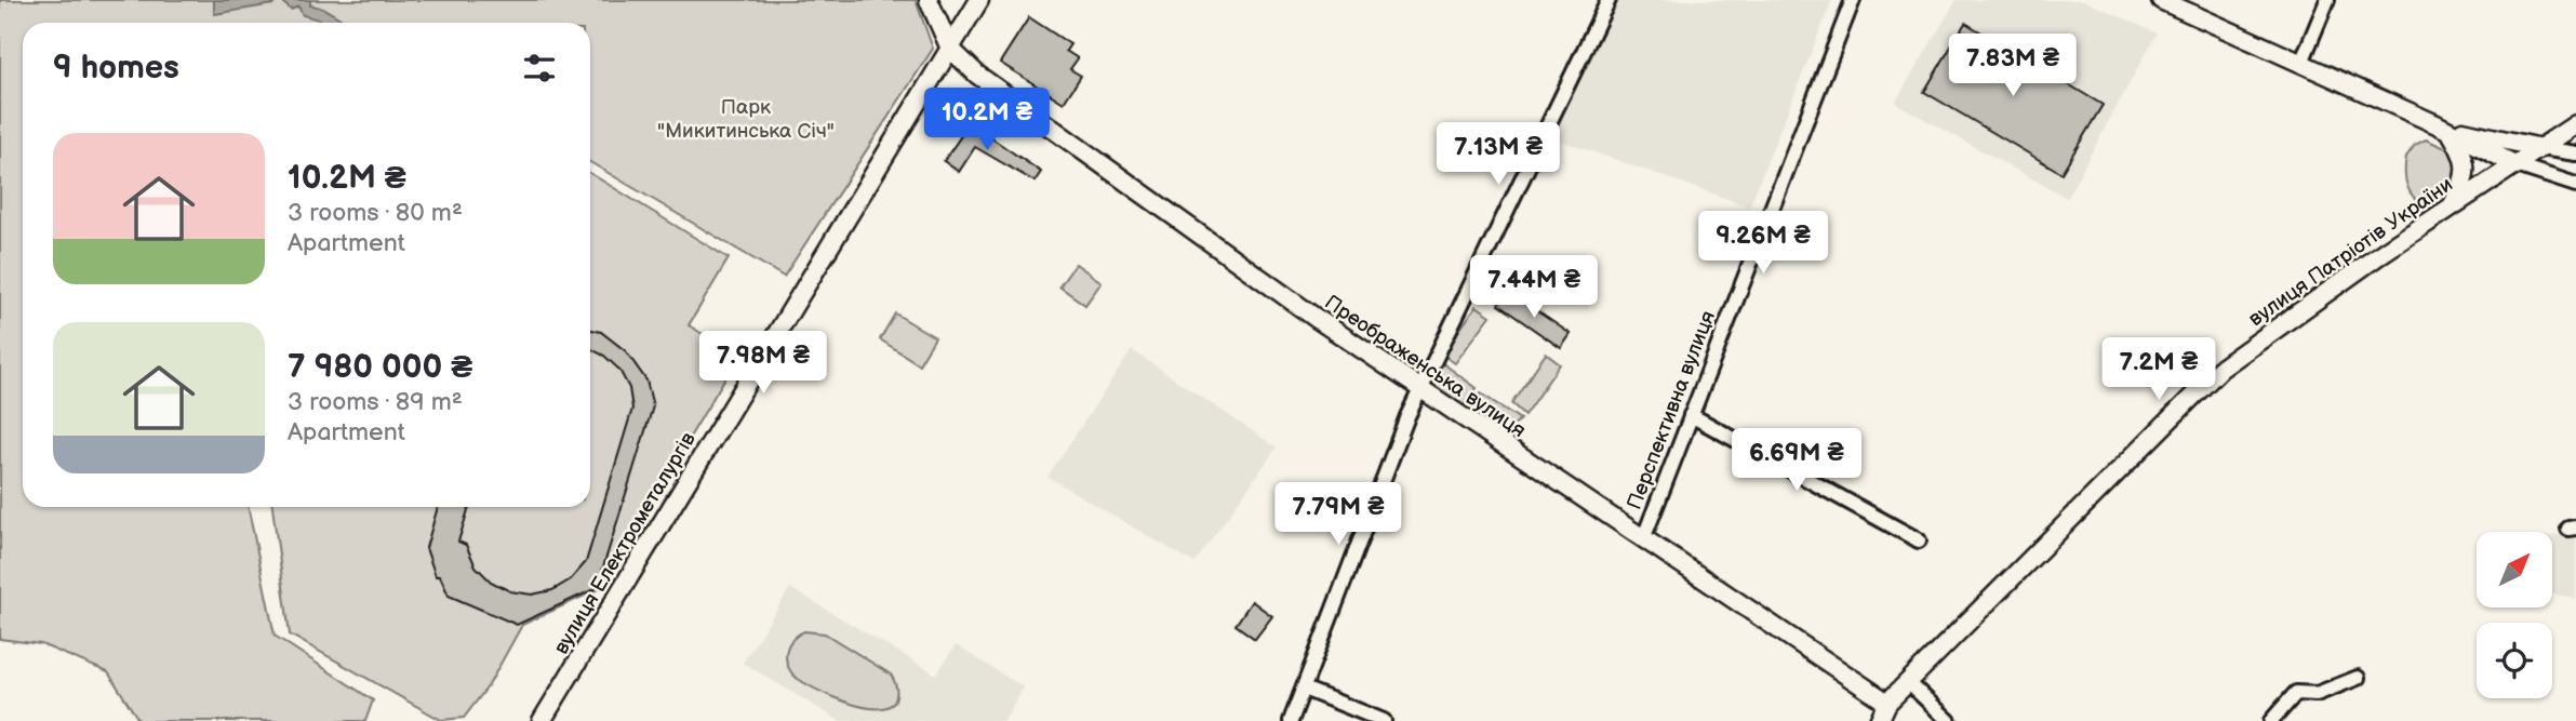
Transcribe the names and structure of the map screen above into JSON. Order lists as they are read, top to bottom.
{
  "streets": {
    "main road": ["вулиця Патріотів України", "Преображенська вулиця", "вулиця Електрометалургів"],
    "street": ["Перспективна вулиця"]
  },
  "crossings": [
    ["вулиця Патріотів України", "Преображенська вулиця"],
    ["Преображенська вулиця", "Перспективна вулиця"],
    ["Преображенська вулиця", "вулиця Електрометалургів"]
  ],
  "parks": ["Парк \"Микитинська Січ\""],
  "north": "top right",
  "page": {
    "heading": "9 homes",
    "price": [
      "7.83M ₴",
      "10.2M ₴",
      "7.13M ₴",
      "9.26M ₴",
      "7.44M ₴",
      "7.98M ₴",
      "7.2M ₴",
      "6.69M ₴",
      "7.79M ₴"
    ],
    "list": [
      {
        "name": "10.2M ₴",
        "note": "3 rooms · 80 m² · Apartment"
      },
      {
        "name": "7 980 000 ₴",
        "note": "3 rooms · 89 m² · Apartment"
      }
    ]
  }
}
